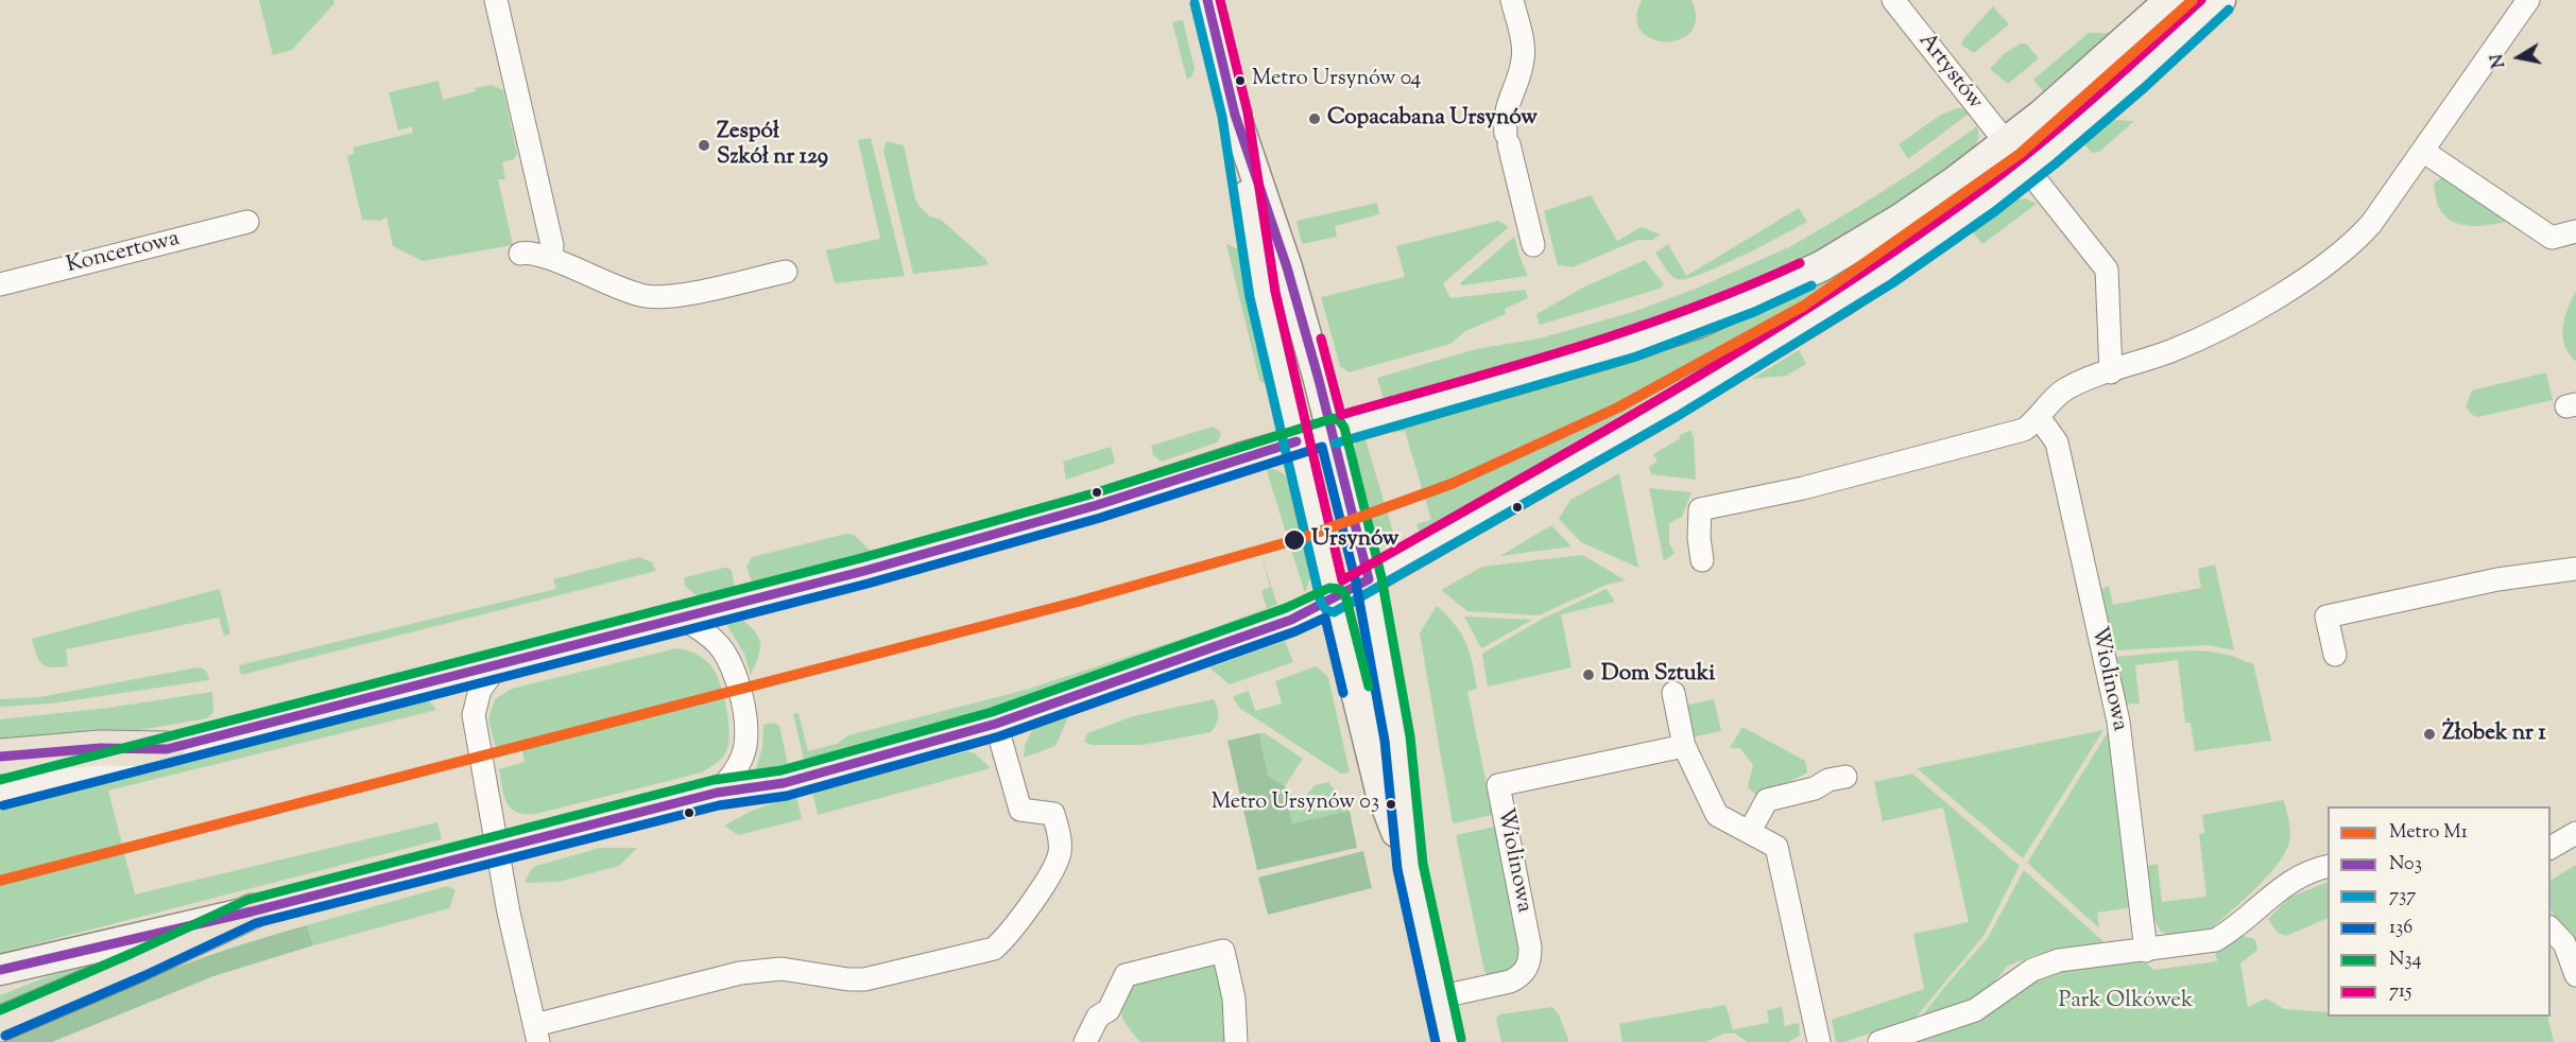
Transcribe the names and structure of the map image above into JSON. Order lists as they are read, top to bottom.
{
  "streets": {
    "street": ["Artystów", "Koncertowa", "Wiolinowa"]
  },
  "parks": ["Park Olkówek"],
  "places": [
    "Metro Ursynów 04",
    "Copacabana Ursynów",
    "Zespół Szkół nr 129",
    "Ursynów",
    "Dom Sztuki",
    "Żłobek nr 1",
    "Metro Ursynów 03"
  ],
  "lines": [
    "metro line M1",
    "transit line N03",
    "transit line 715",
    "transit line 737",
    "transit line N34",
    "transit line 136"
  ],
  "legend": [
    "Metro M1",
    "N03",
    "737",
    "136",
    "N34",
    "715"
  ],
  "north": "left"
}
